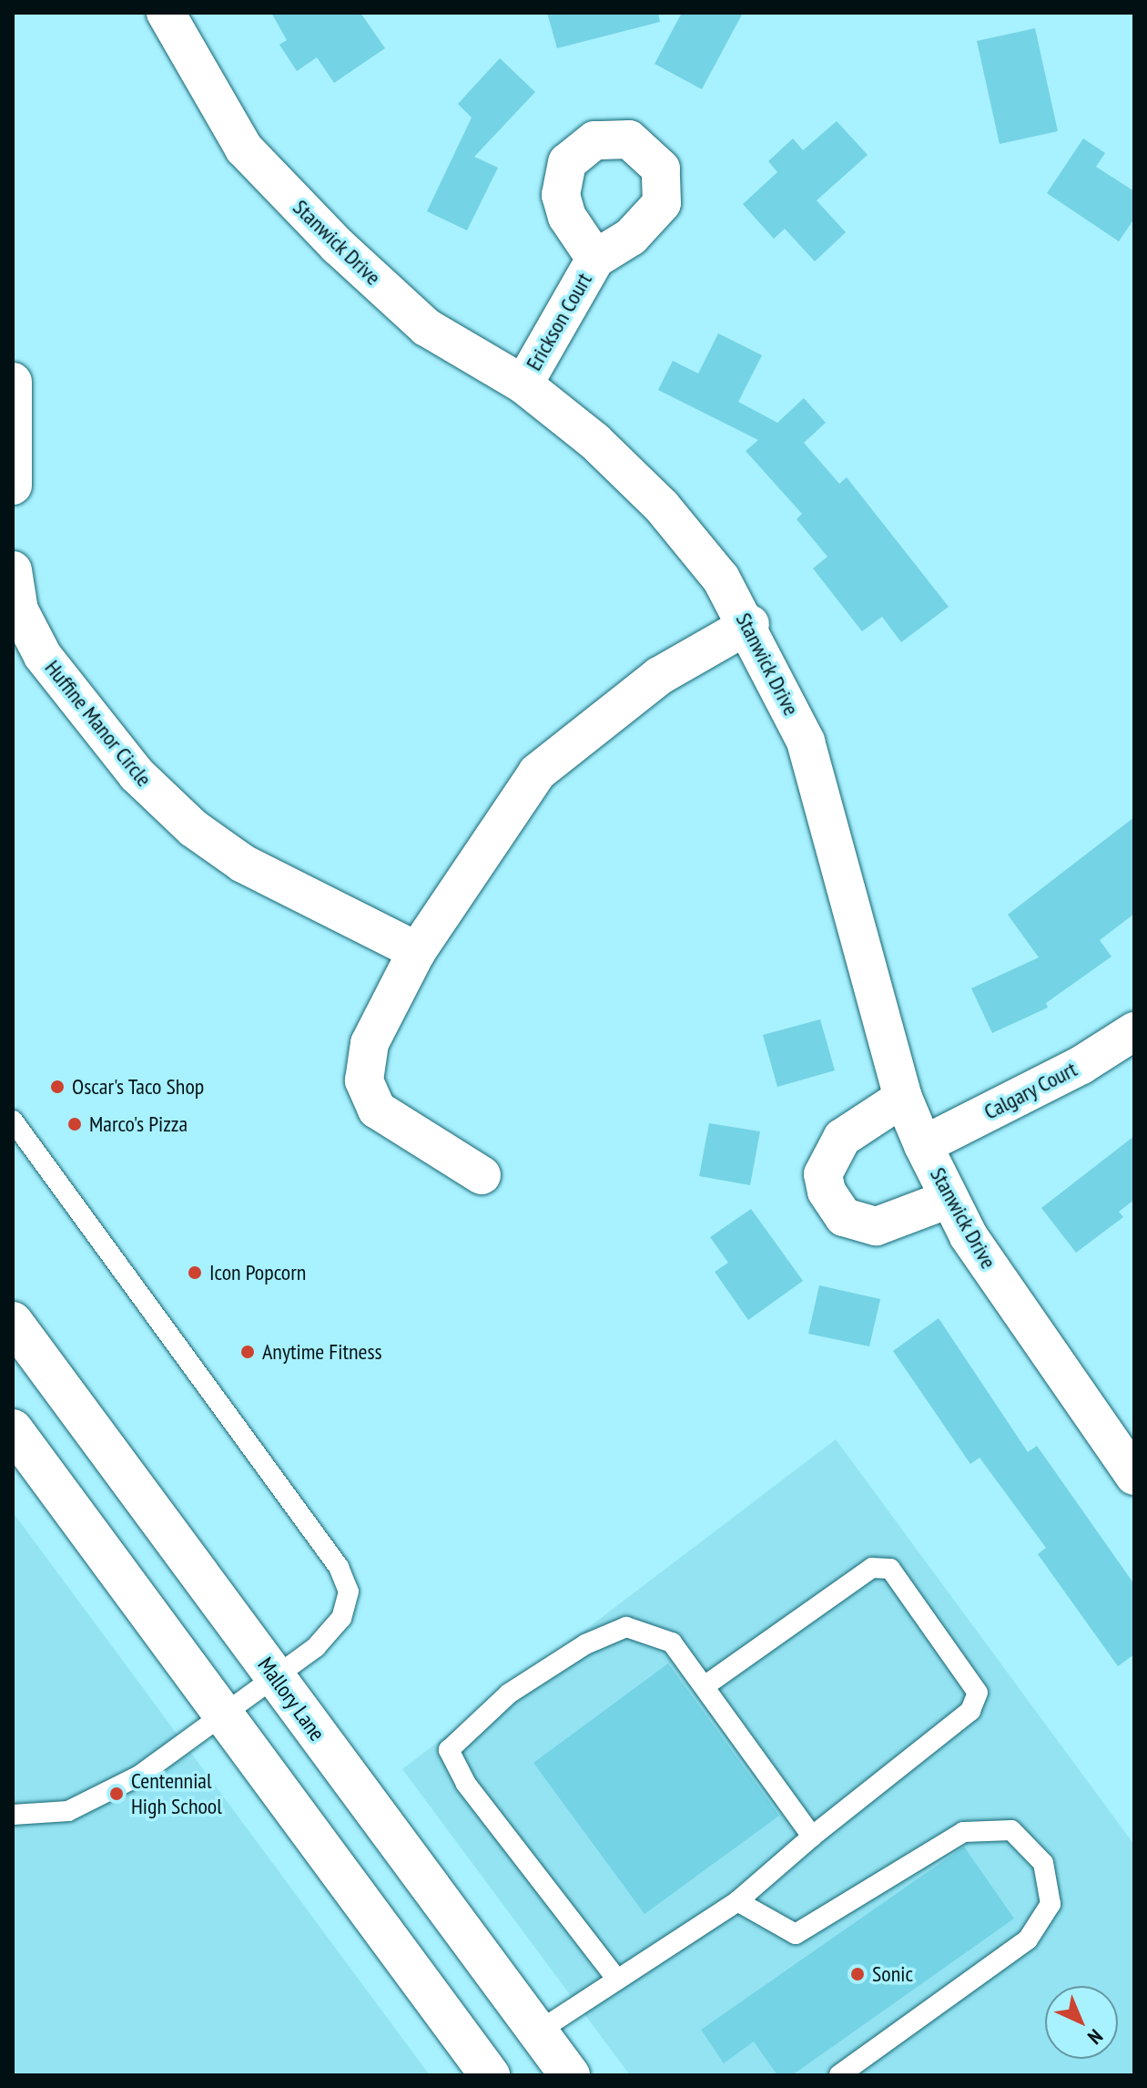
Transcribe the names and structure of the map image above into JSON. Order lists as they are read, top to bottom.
{
  "streets": {
    "main road": ["Mallory Lane"],
    "street": [
      "Stanwick Drive",
      "Erickson Court",
      "Huffine Manor Circle",
      "Calgary Court"
    ]
  },
  "crossings": [
    ["Stanwick Drive", "Erickson Court"],
    ["Stanwick Drive", "Calgary Court"]
  ],
  "places": [
    "Oscar's Taco Shop",
    "Marco's Pizza",
    "Icon Popcorn",
    "Anytime Fitness",
    "Centennial High School",
    "Sonic"
  ],
  "north": "bottom right"
}
